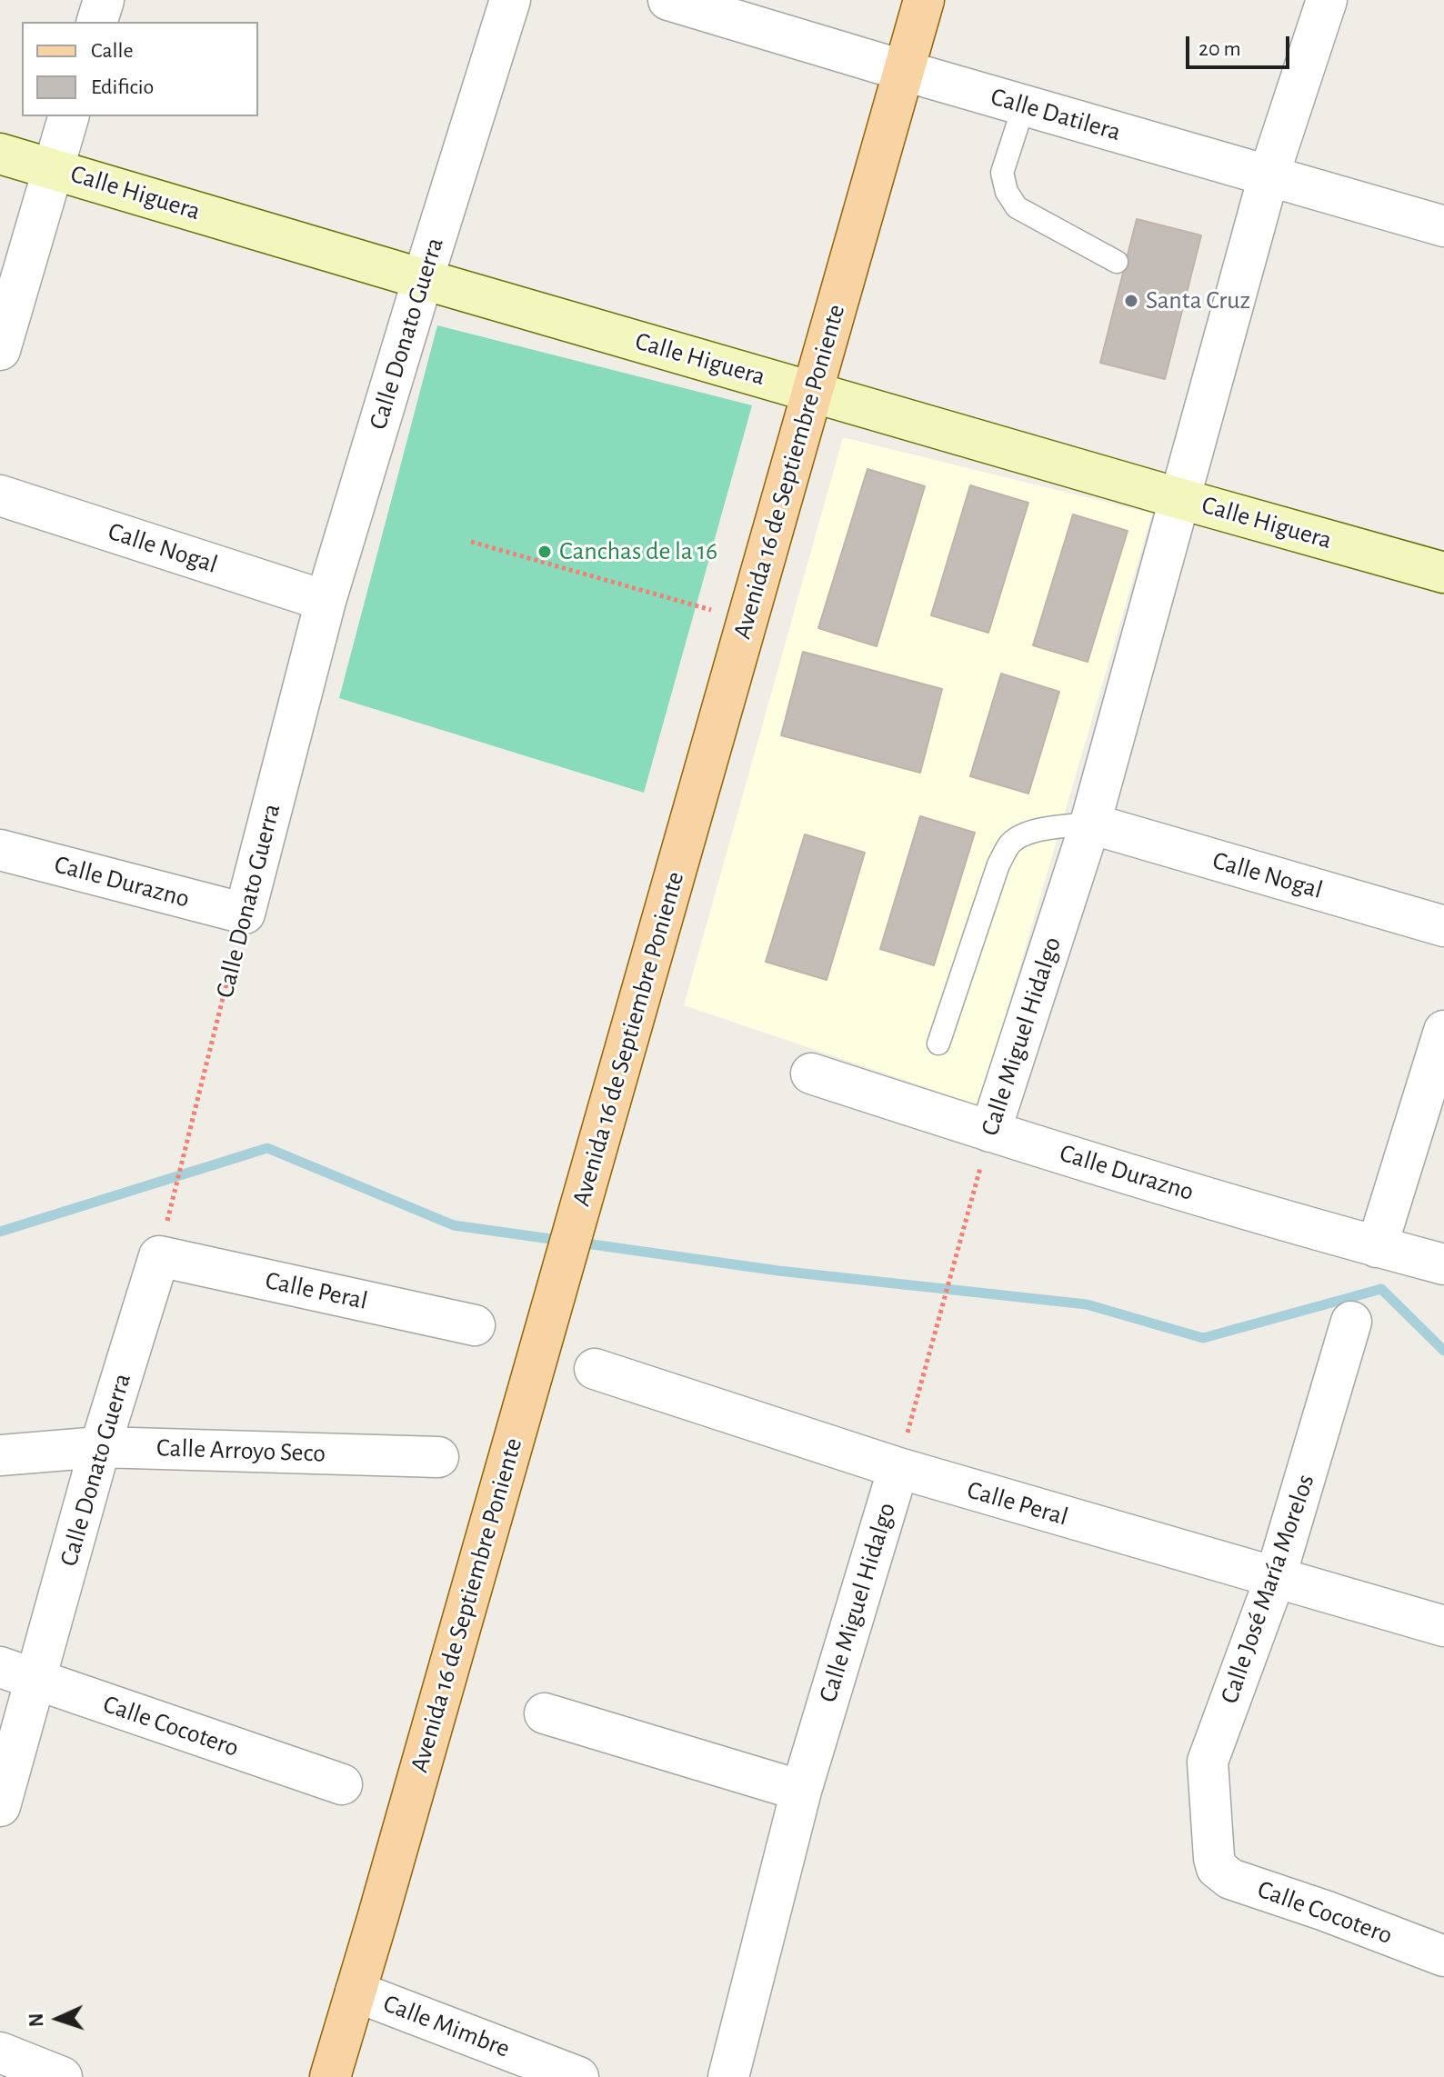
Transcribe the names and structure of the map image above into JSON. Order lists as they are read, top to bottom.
{
  "streets": {
    "main road": ["Avenida 16 de Septiembre Poniente"],
    "street": [
      "Calle Datilera",
      "Calle Higuera",
      "Calle Donato Guerra",
      "Calle Nogal",
      "Calle Durazno",
      "Calle Miguel Hidalgo",
      "Calle Peral",
      "Calle Arroyo Seco",
      "Calle José María Morelos",
      "Calle Cocotero",
      "Calle Mimbre"
    ]
  },
  "crossings": [
    ["Calle Datilera", "Avenida 16 de Septiembre Poniente"],
    ["Calle Datilera", "Calle Miguel Hidalgo"],
    ["Calle Higuera", "Calle Donato Guerra"],
    ["Calle Higuera", "Avenida 16 de Septiembre Poniente"],
    ["Calle Higuera", "Calle Miguel Hidalgo"],
    ["Calle Donato Guerra", "Calle Nogal"],
    ["Calle Donato Guerra", "Calle Durazno"],
    ["Calle Donato Guerra", "Calle Peral"],
    ["Calle Donato Guerra", "Calle Arroyo Seco"],
    ["Calle Donato Guerra", "Calle Cocotero"],
    ["Avenida 16 de Septiembre Poniente", "Calle Mimbre"],
    ["Calle Nogal", "Calle Miguel Hidalgo"],
    ["Calle Durazno", "Calle Miguel Hidalgo"],
    ["Calle Miguel Hidalgo", "Calle Peral"],
    ["Calle Peral", "Calle José María Morelos"],
    ["Calle José María Morelos", "Calle Cocotero"]
  ],
  "places": ["Santa Cruz", "Canchas de la 16"],
  "legend": ["Calle", "Edificio"],
  "scale_bar": "20 m",
  "north": "left"
}
